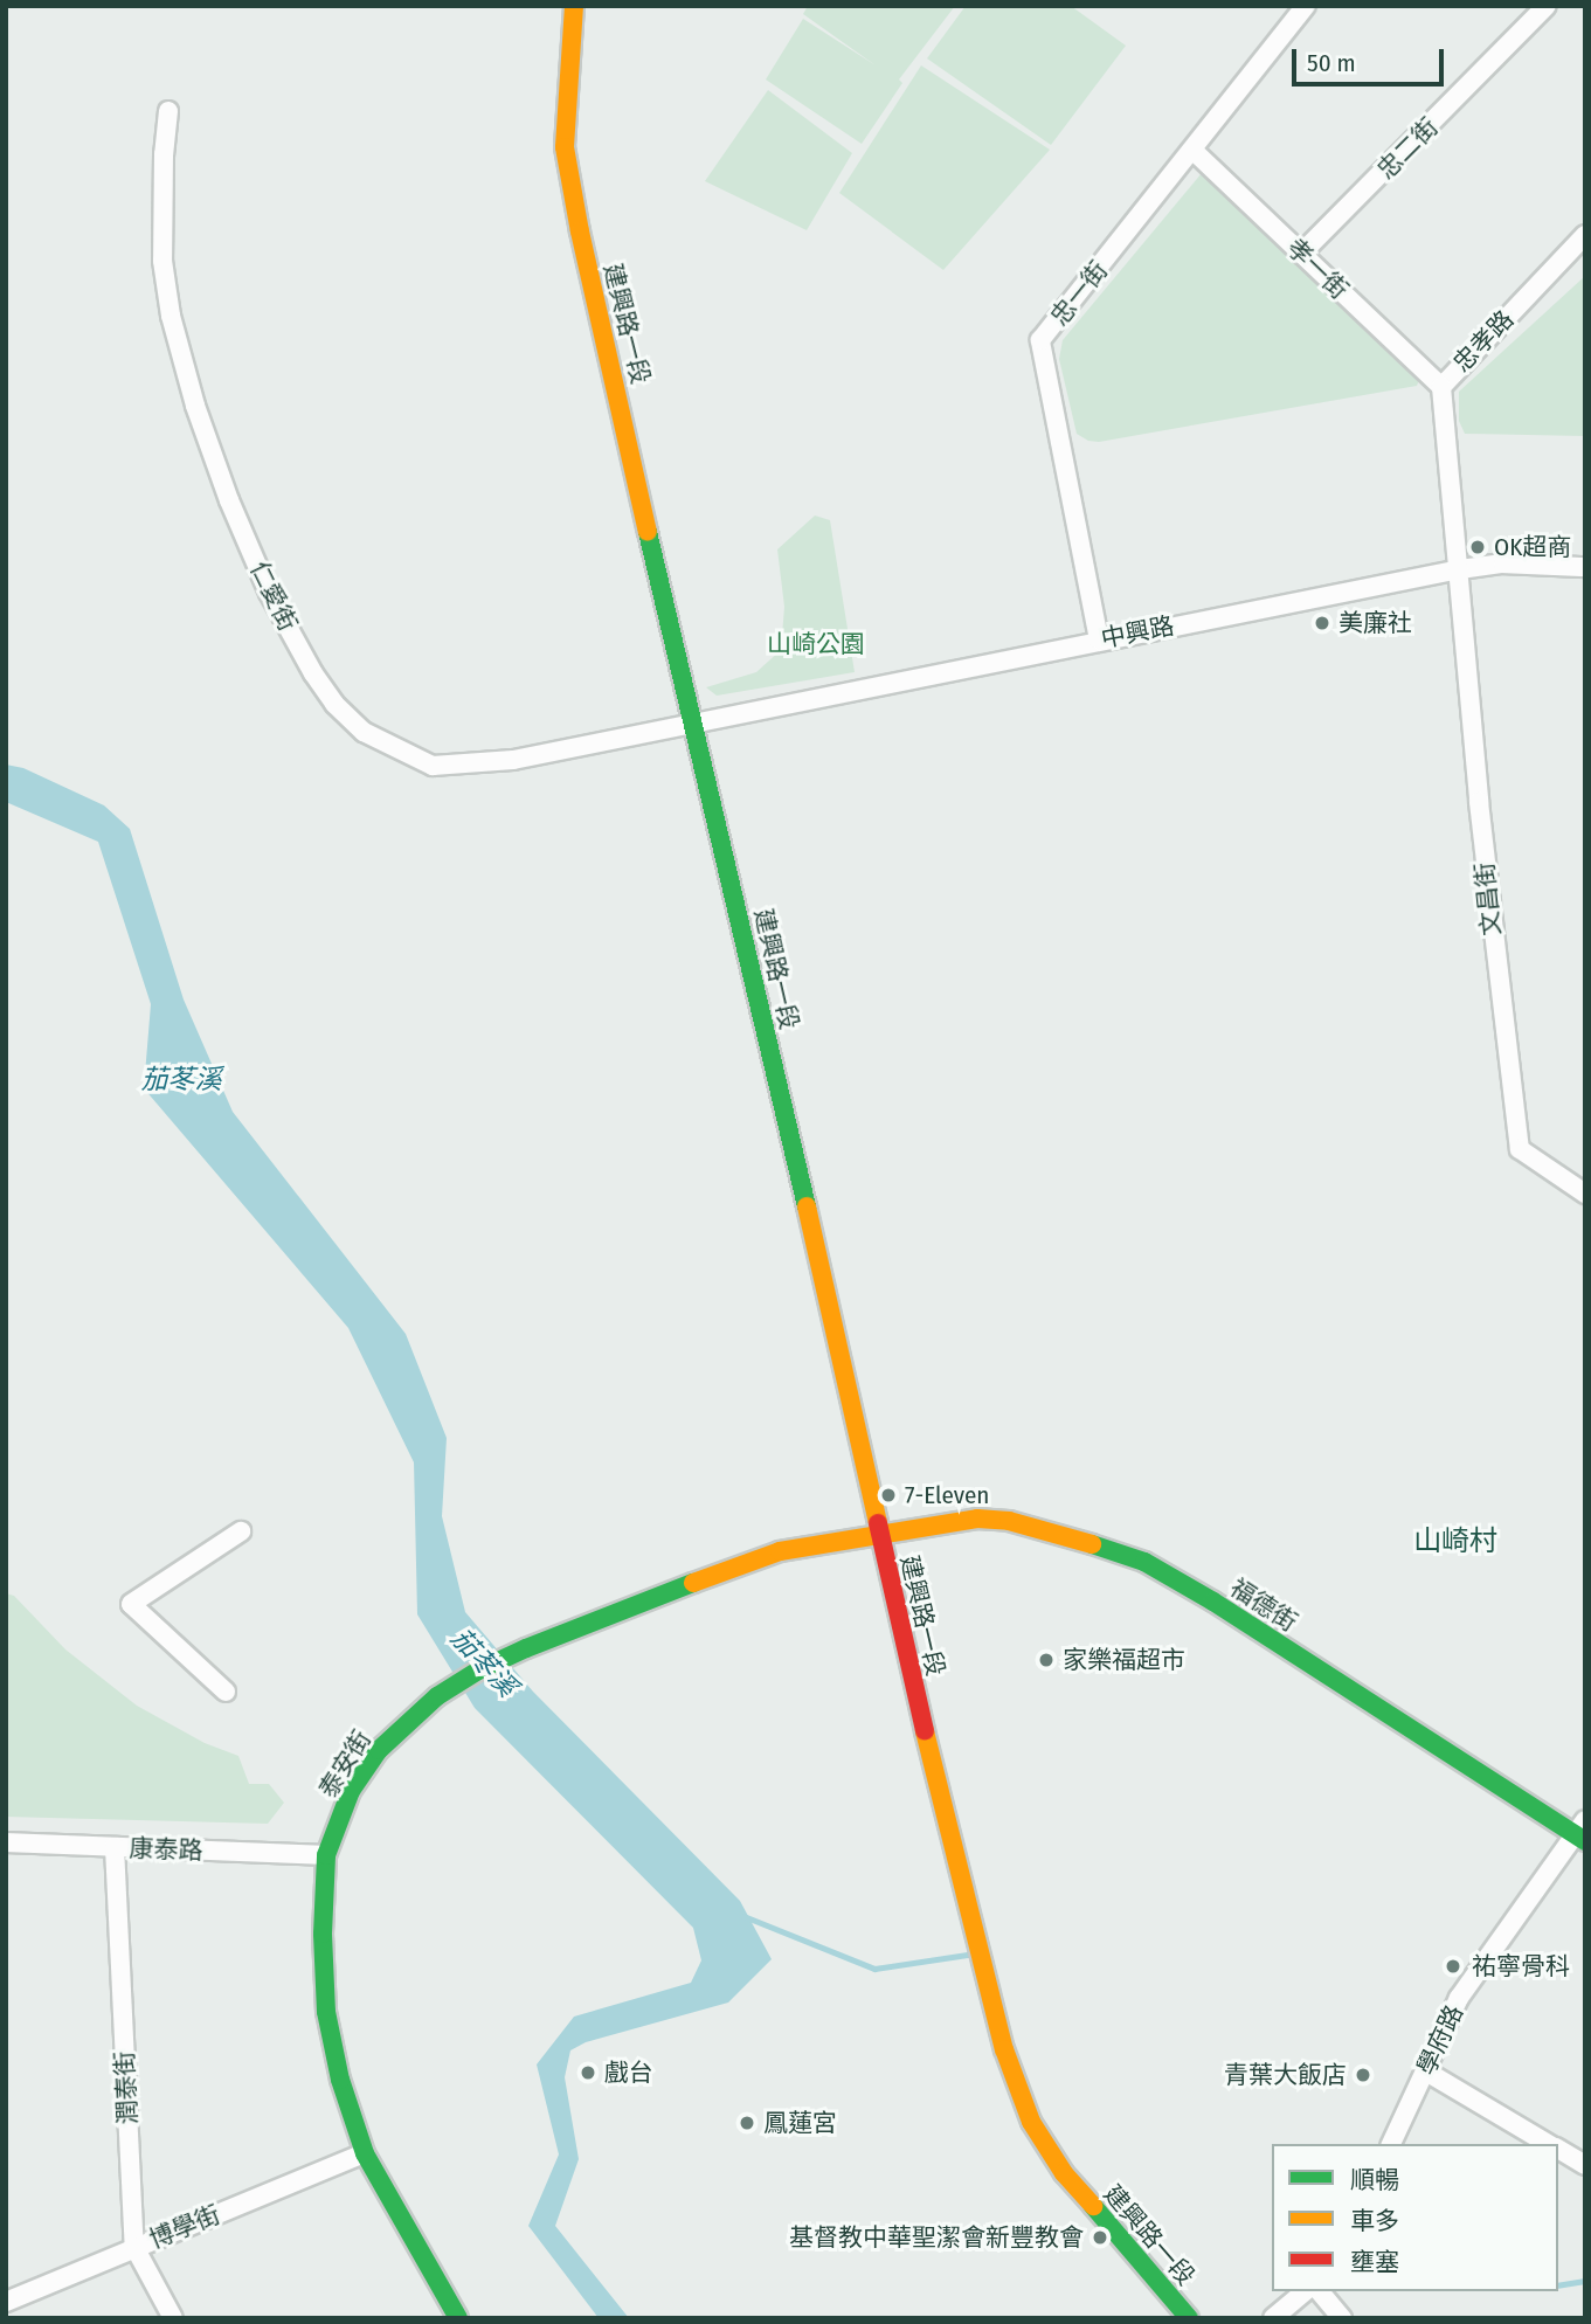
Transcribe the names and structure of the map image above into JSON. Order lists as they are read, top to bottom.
{
  "streets": {
    "street": [
      "忠二街",
      "孝一街",
      "忠一街",
      "建興路一段",
      "忠孝路",
      "仁愛街",
      "中興路",
      "文昌街",
      "福德街",
      "泰安街",
      "康泰路",
      "學府路",
      "潤泰街",
      "博學街"
    ]
  },
  "crossings": [
    ["忠二街", "孝一街"],
    ["孝一街", "忠一街"],
    ["孝一街", "忠孝路"],
    ["忠一街", "中興路"],
    ["建興路一段", "仁愛街"],
    ["建興路一段", "中興路"],
    ["建興路一段", "福德街"],
    ["建興路一段", "泰安街"],
    ["忠孝路", "中興路"],
    ["忠孝路", "文昌街"],
    ["仁愛街", "中興路"],
    ["中興路", "文昌街"],
    ["福德街", "泰安街"],
    ["福德街", "學府路"],
    ["泰安街", "康泰路"],
    ["泰安街", "博學街"],
    ["康泰路", "潤泰街"],
    ["潤泰街", "博學街"]
  ],
  "districts": ["山崎村"],
  "water": ["茄苳溪"],
  "parks": ["山崎公園"],
  "places": [
    "OK超商",
    "美廉社",
    "7-Eleven",
    "家樂福超市",
    "祐寧骨科",
    "戲台",
    "青葉大飯店",
    "鳳蓮宮",
    "基督教中華聖潔會新豐教會"
  ],
  "legend": ["順暢", "車多", "壅塞"],
  "scale_bar": "50 m"
}
